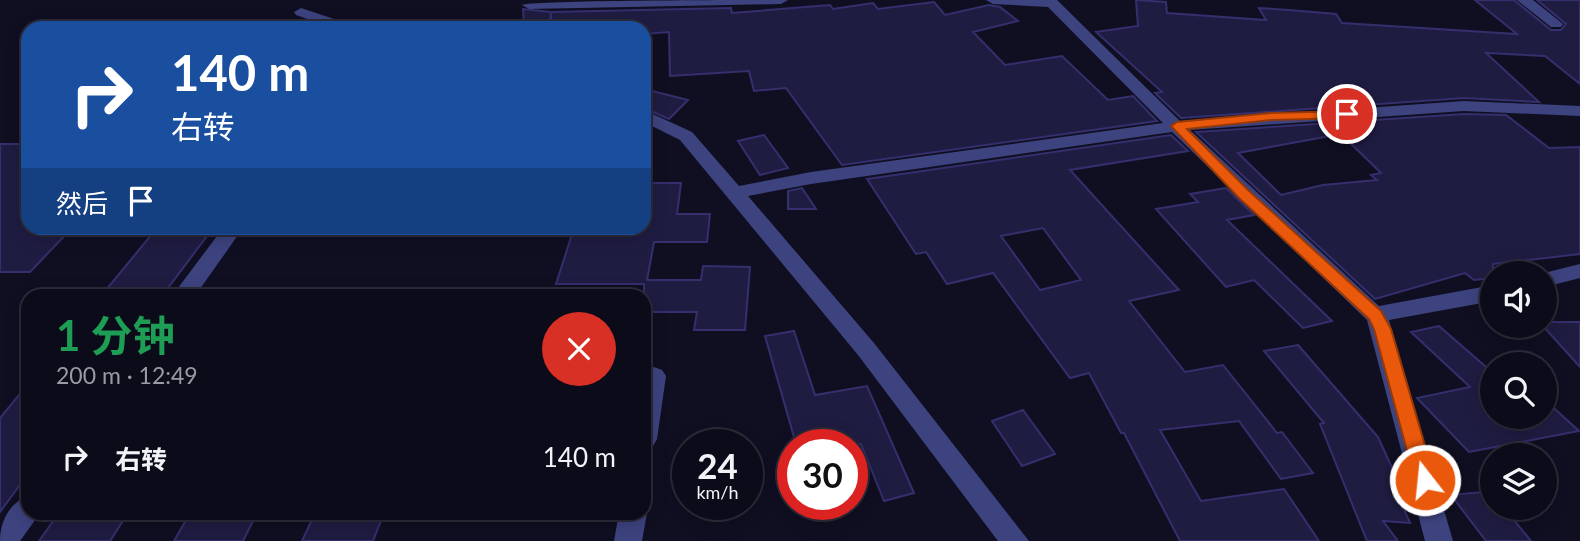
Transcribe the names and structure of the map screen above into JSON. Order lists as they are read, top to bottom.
{
  "page": {
    "turn": ["140 m", "右转"],
    "then": "然后",
    "heading": ["1 分钟", "200 m · 12:49"],
    "list": [
      {
        "name": "右转",
        "value": "140 m"
      }
    ],
    "speed": "24 km/h",
    "limit": "30"
  }
}
